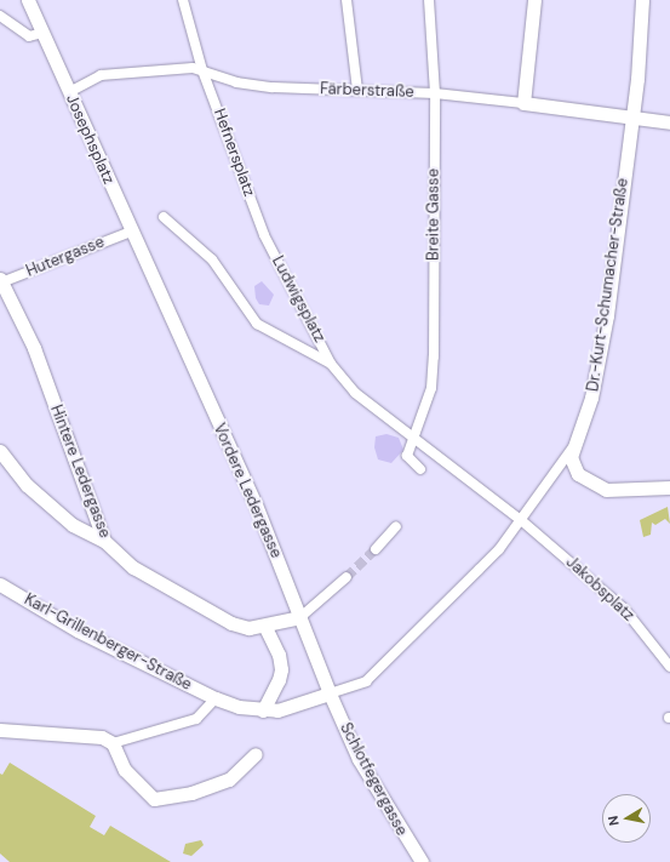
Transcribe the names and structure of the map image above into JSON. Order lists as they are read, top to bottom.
{
  "streets": {
    "street": [
      "Färberstraße",
      "Josephsplatz",
      "Hefnersplatz",
      "Breite Gasse",
      "Hutergasse",
      "Dr.-Kurt-Schumacher-Straße",
      "Ludwigsplatz",
      "Hintere Ledergasse",
      "Vordere Ledergasse",
      "Jakobsplatz",
      "Karl-Grillenberger-Straße",
      "Schlotfegergasse"
    ]
  },
  "crossings": [
    ["Färberstraße", "Josephsplatz"],
    ["Färberstraße", "Hefnersplatz"],
    ["Färberstraße", "Breite Gasse"],
    ["Färberstraße", "Dr.-Kurt-Schumacher-Straße"],
    ["Josephsplatz", "Hutergasse"],
    ["Josephsplatz", "Vordere Ledergasse"],
    ["Hefnersplatz", "Ludwigsplatz"],
    ["Breite Gasse", "Ludwigsplatz"],
    ["Hutergasse", "Hintere Ledergasse"],
    ["Dr.-Kurt-Schumacher-Straße", "Ludwigsplatz"],
    ["Dr.-Kurt-Schumacher-Straße", "Vordere Ledergasse"],
    ["Dr.-Kurt-Schumacher-Straße", "Jakobsplatz"],
    ["Dr.-Kurt-Schumacher-Straße", "Karl-Grillenberger-Straße"],
    ["Dr.-Kurt-Schumacher-Straße", "Schlotfegergasse"],
    ["Ludwigsplatz", "Jakobsplatz"],
    ["Hintere Ledergasse", "Vordere Ledergasse"],
    ["Vordere Ledergasse", "Karl-Grillenberger-Straße"],
    ["Vordere Ledergasse", "Schlotfegergasse"],
    ["Karl-Grillenberger-Straße", "Schlotfegergasse"]
  ],
  "north": "left"
}
